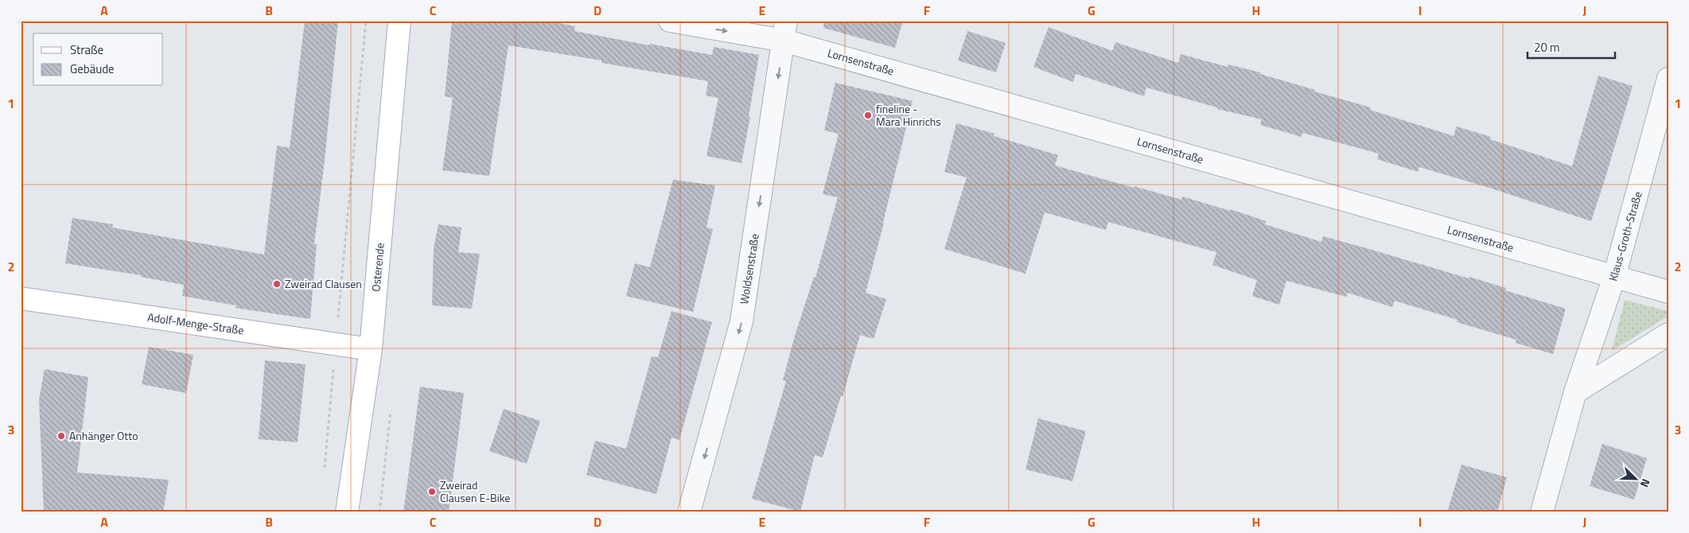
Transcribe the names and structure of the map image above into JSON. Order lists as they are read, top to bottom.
{
  "streets": {
    "main road": ["Osterende", "Adolf-Menge-Straße"],
    "street": ["Lornsenstraße", "Klaus-Groth-Straße", "Woldsenstraße"]
  },
  "crossings": [
    ["Lornsenstraße", "Klaus-Groth-Straße"],
    ["Lornsenstraße", "Woldsenstraße"],
    ["Osterende", "Adolf-Menge-Straße"]
  ],
  "one_way": ["Woldsenstraße"],
  "places": [
    "fineline - Mara Hinrichs",
    "Zweirad Clausen",
    "Anhänger Otto",
    "Zweirad Clausen E-Bike"
  ],
  "legend": ["Straße", "Gebäude"],
  "scale_bar": "20 m",
  "north": "bottom right",
  "grid": {
    "columns": [
      "A",
      "B",
      "C",
      "D",
      "E",
      "F",
      "G",
      "H",
      "I",
      "J"
    ],
    "rows": ["1", "2", "3"]
  }
}
